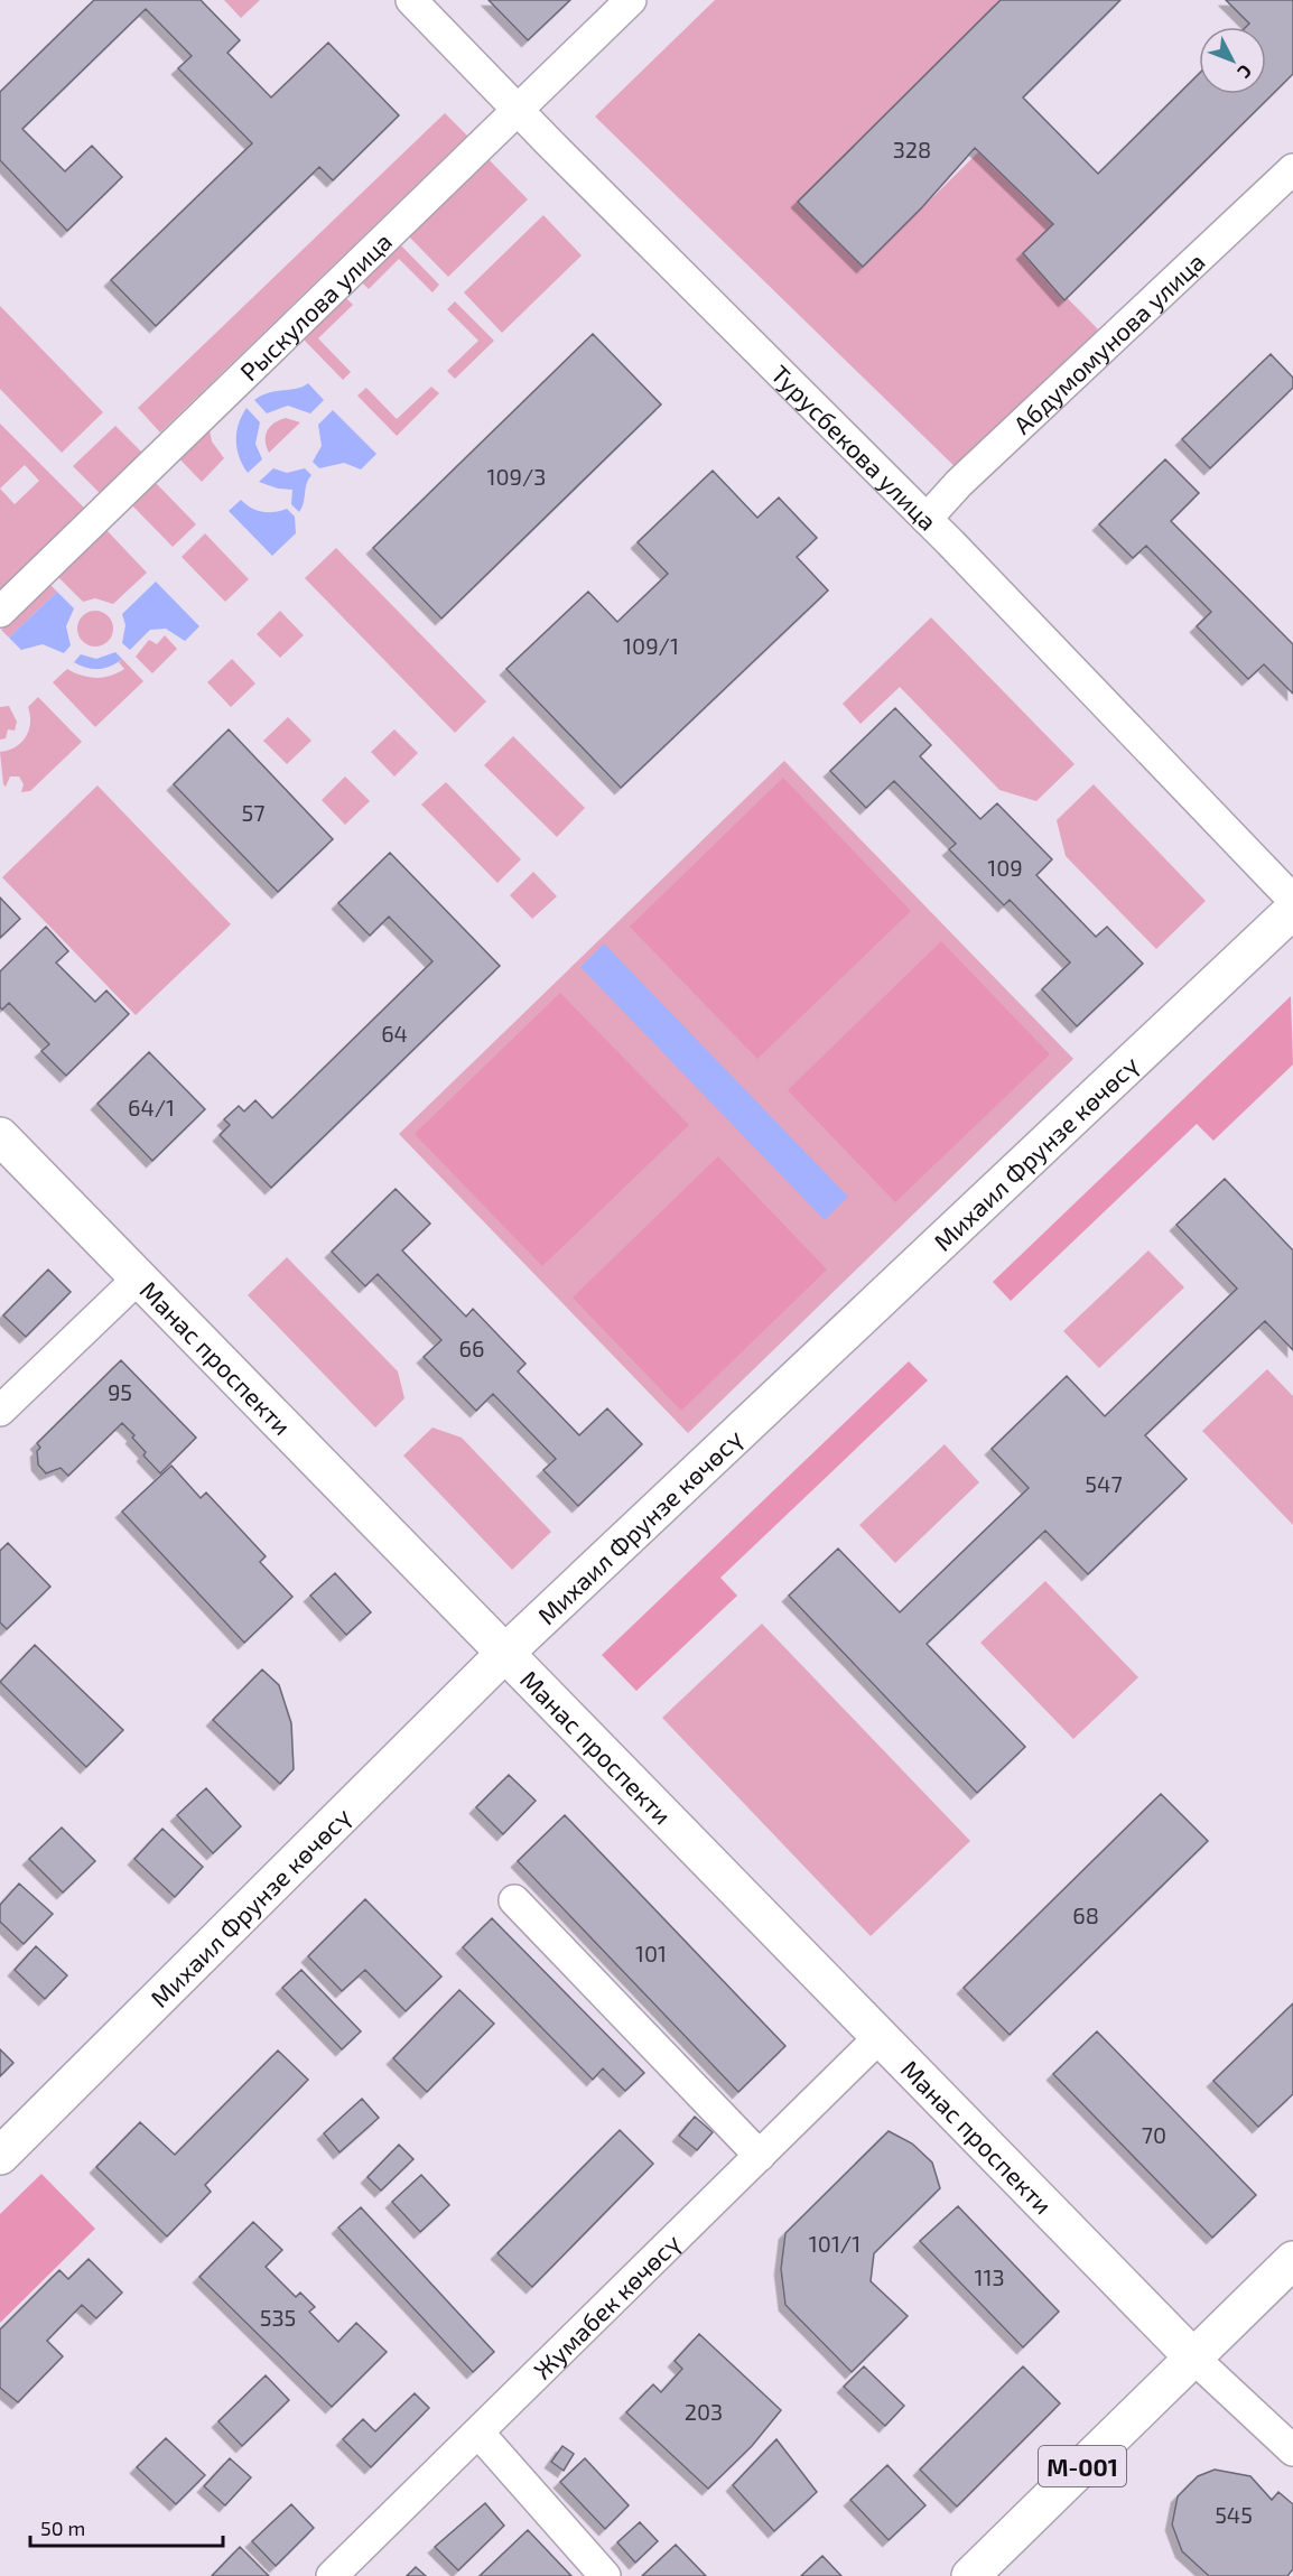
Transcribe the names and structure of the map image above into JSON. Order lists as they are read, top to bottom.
{
  "streets": {
    "main road": ["Михаил Фрунзе көчөсү", "Манас проспекти", "М-001"],
    "street": [
      "Рыскулова улица",
      "Абдумомунова улица",
      "Турусбекова улица",
      "Жумабек көчөсү"
    ]
  },
  "crossings": [
    ["Рыскулова улица", "Турусбекова улица"],
    ["Абдумомунова улица", "Турусбекова улица"],
    ["Михаил Фрунзе көчөсү", "Манас проспекти"],
    ["Манас проспекти", "Жумабек көчөсү"],
    ["Манас проспекти", "М-001"]
  ],
  "house_numbers": [
    "328",
    "109/3",
    "109/1",
    "57",
    "109",
    "64",
    "64/1",
    "66",
    "95",
    "547",
    "68",
    "101",
    "70",
    "101/1",
    "113",
    "535",
    "203",
    "545"
  ],
  "scale_bar": "50 m",
  "north": "bottom right"
}
